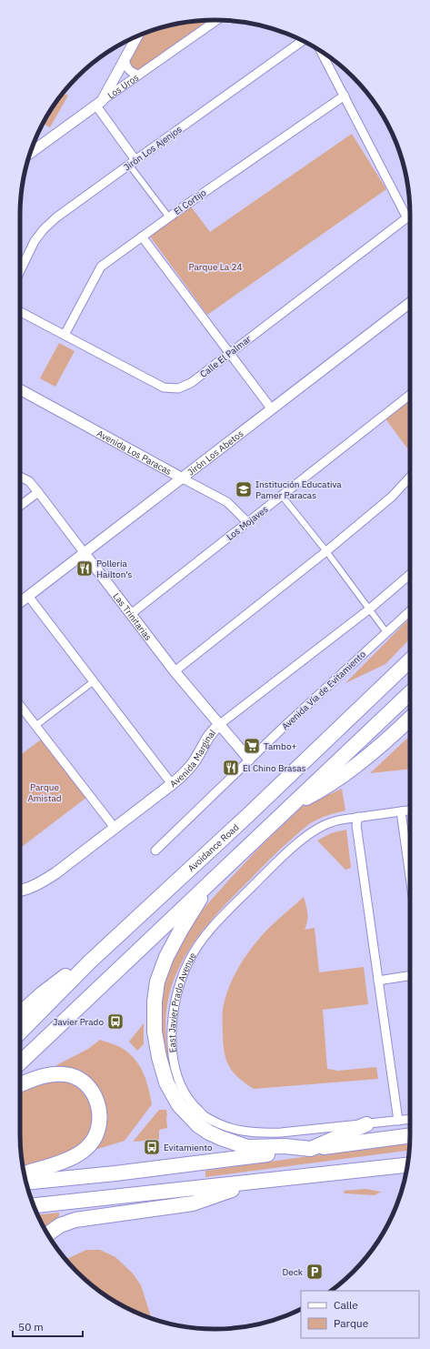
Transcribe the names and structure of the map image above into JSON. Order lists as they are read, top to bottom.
{
  "streets": {
    "highway": ["Avoidance Road"],
    "main road": ["Avenida Marginal"],
    "street": [
      "Los Uros",
      "Jirón Los Ajenjos",
      "El Cortijo",
      "Calle El Palmar",
      "Avenida Los Paracas",
      "Jirón Los Abetos",
      "Los Mojaves",
      "Las Trinitarias",
      "Avenida Vía de Evitamiento",
      "East Javier Prado Avenue"
    ]
  },
  "crossings": [
    ["El Cortijo", "Calle El Palmar"],
    ["Avenida Los Paracas", "Jirón Los Abetos"],
    ["Avenida Los Paracas", "Los Mojaves"],
    ["Jirón Los Abetos", "Las Trinitarias"],
    ["Los Mojaves", "Las Trinitarias"],
    ["Las Trinitarias", "Avenida Vía de Evitamiento"],
    ["Las Trinitarias", "Avenida Marginal"]
  ],
  "parks": ["Parque La 24", "Parque Amistad"],
  "places": {
    "school or university": ["Institución Educativa Pamer Paracas"],
    "restaurant": ["Pollería Hailton's", "El Chino Brasas"],
    "supermarket": ["Tambo+"],
    "bus stop": ["Javier Prado", "Evitamiento"],
    "parking": ["Deck"]
  },
  "legend": ["Calle", "Parque"],
  "scale_bar": "50 m"
}
